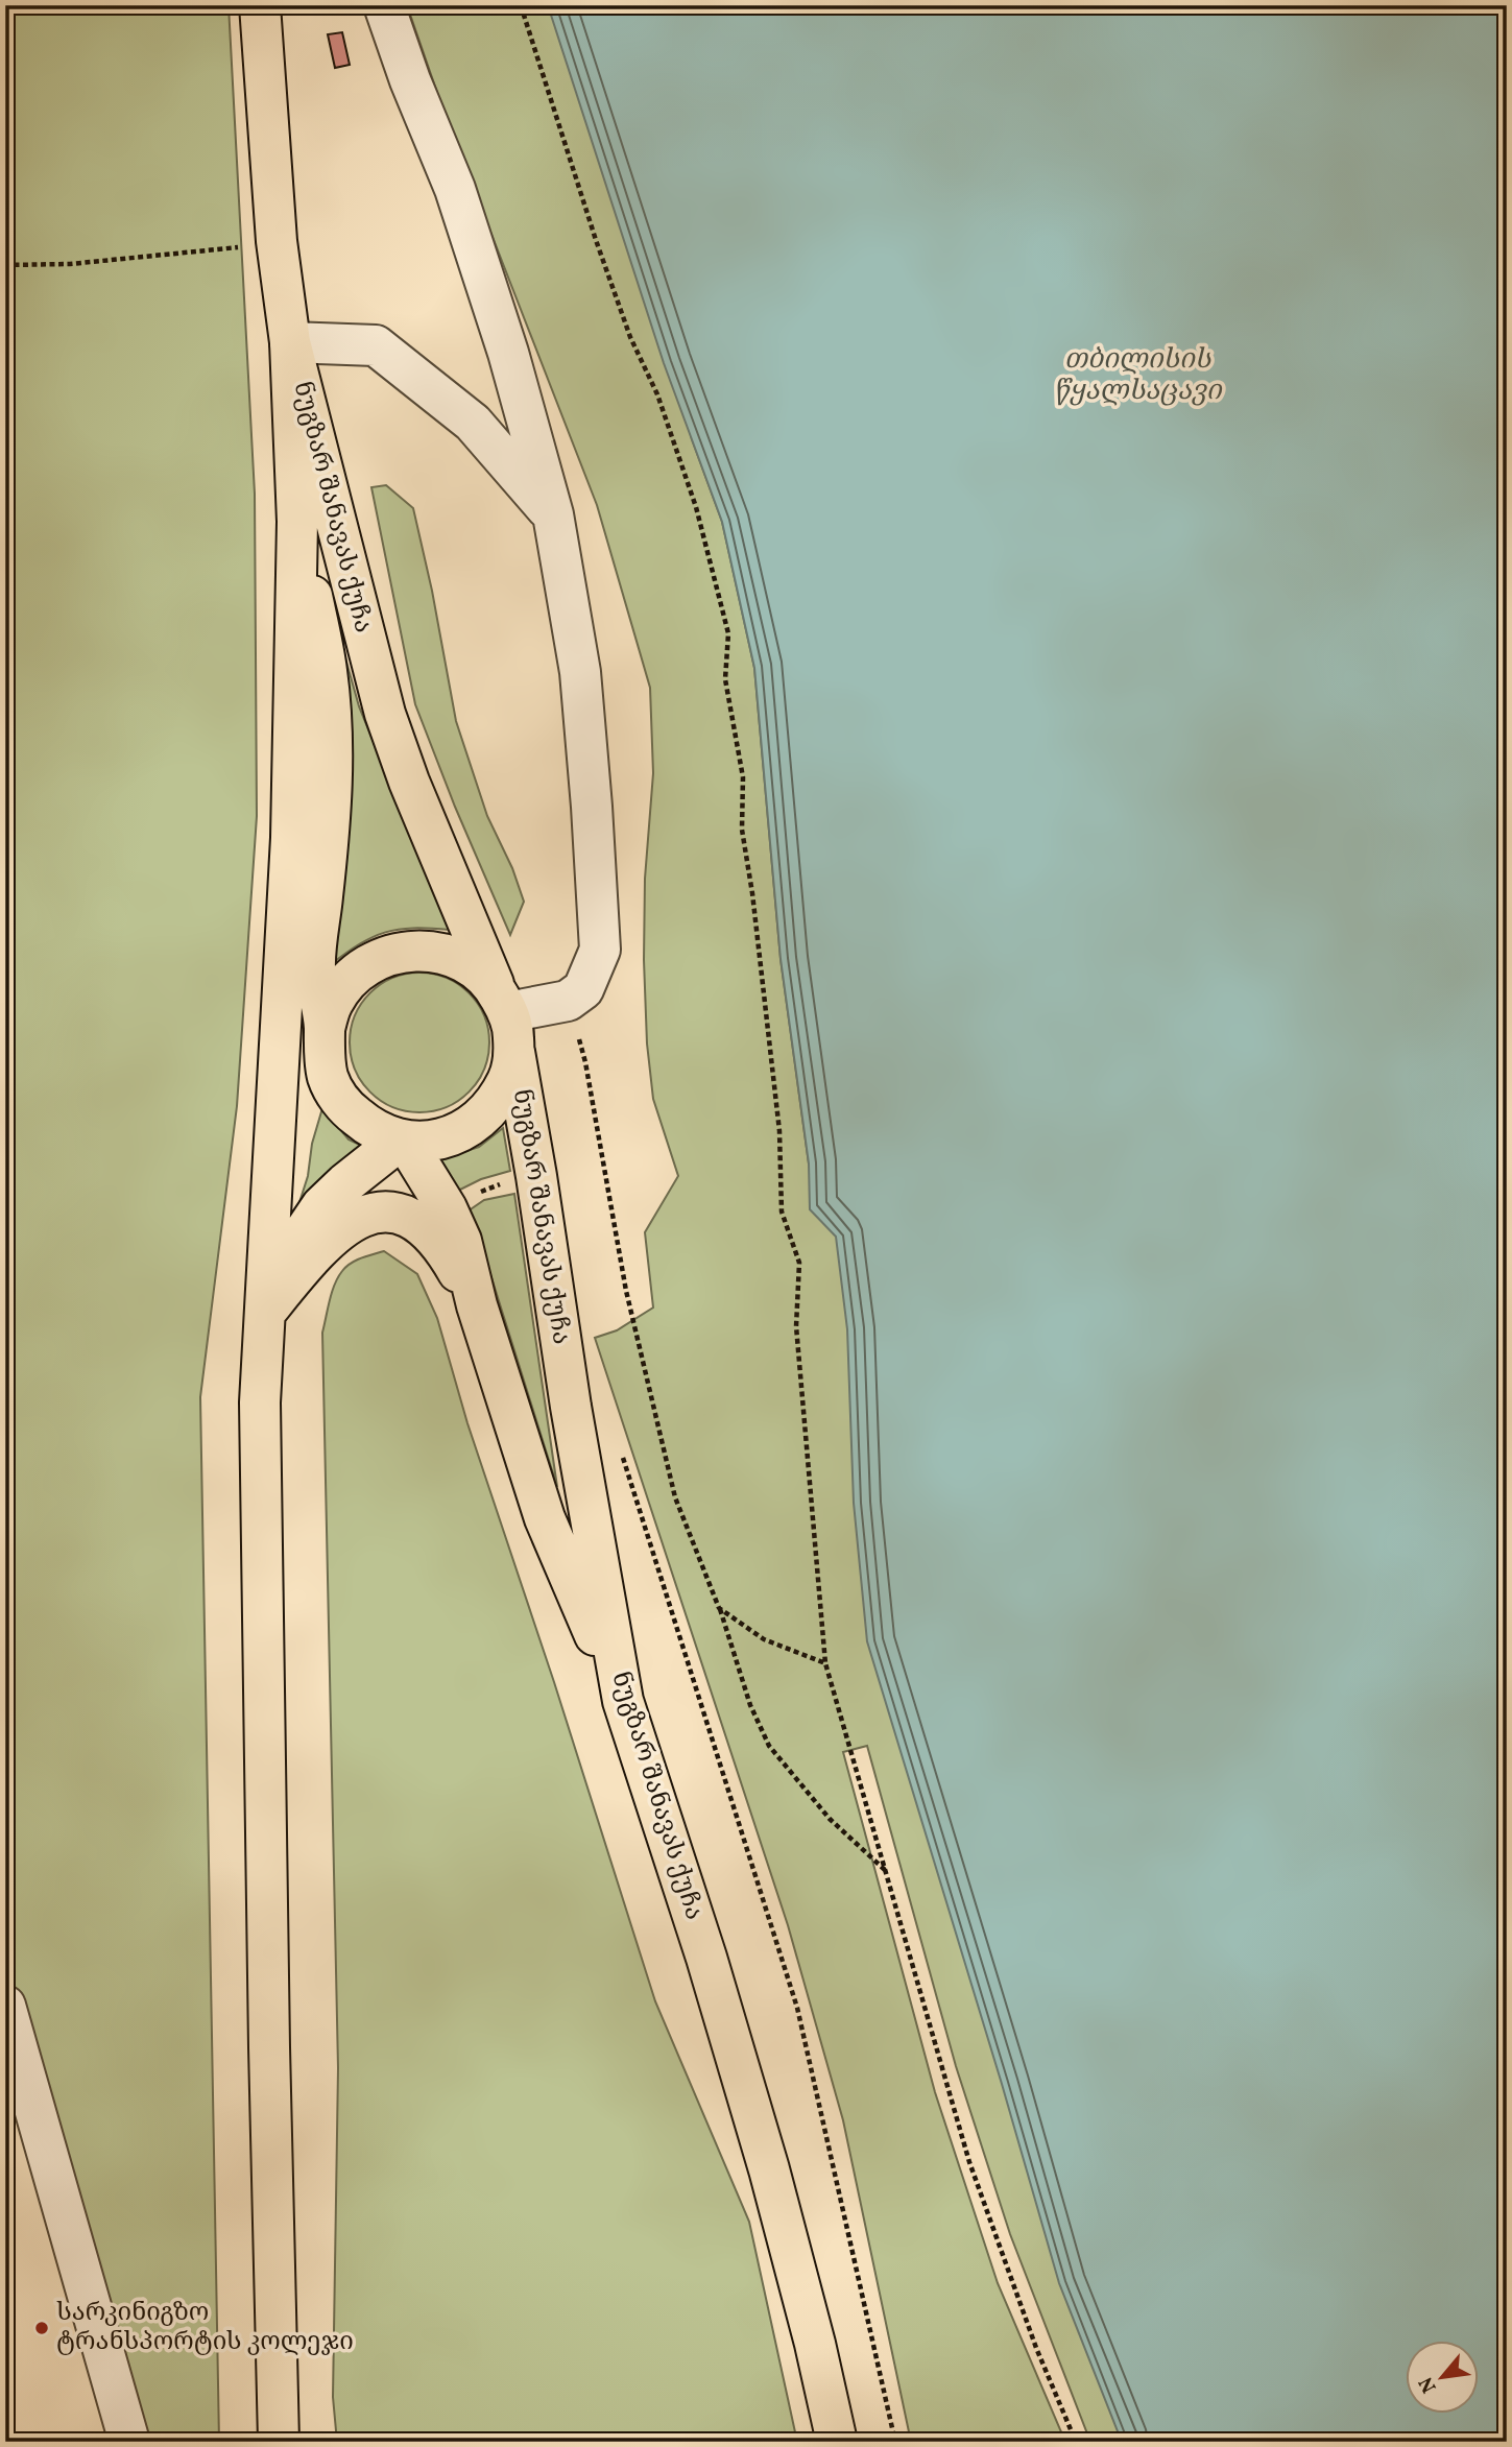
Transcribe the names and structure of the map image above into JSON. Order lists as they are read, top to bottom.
{
  "streets": {
    "main road": ["ნუგზარ შანავას ქუჩა"]
  },
  "water": ["თბილისის წყალსაცავი"],
  "places": ["სარკინიგზო ტრანსპორტის კოლეჯი"],
  "north": "bottom left"
}
